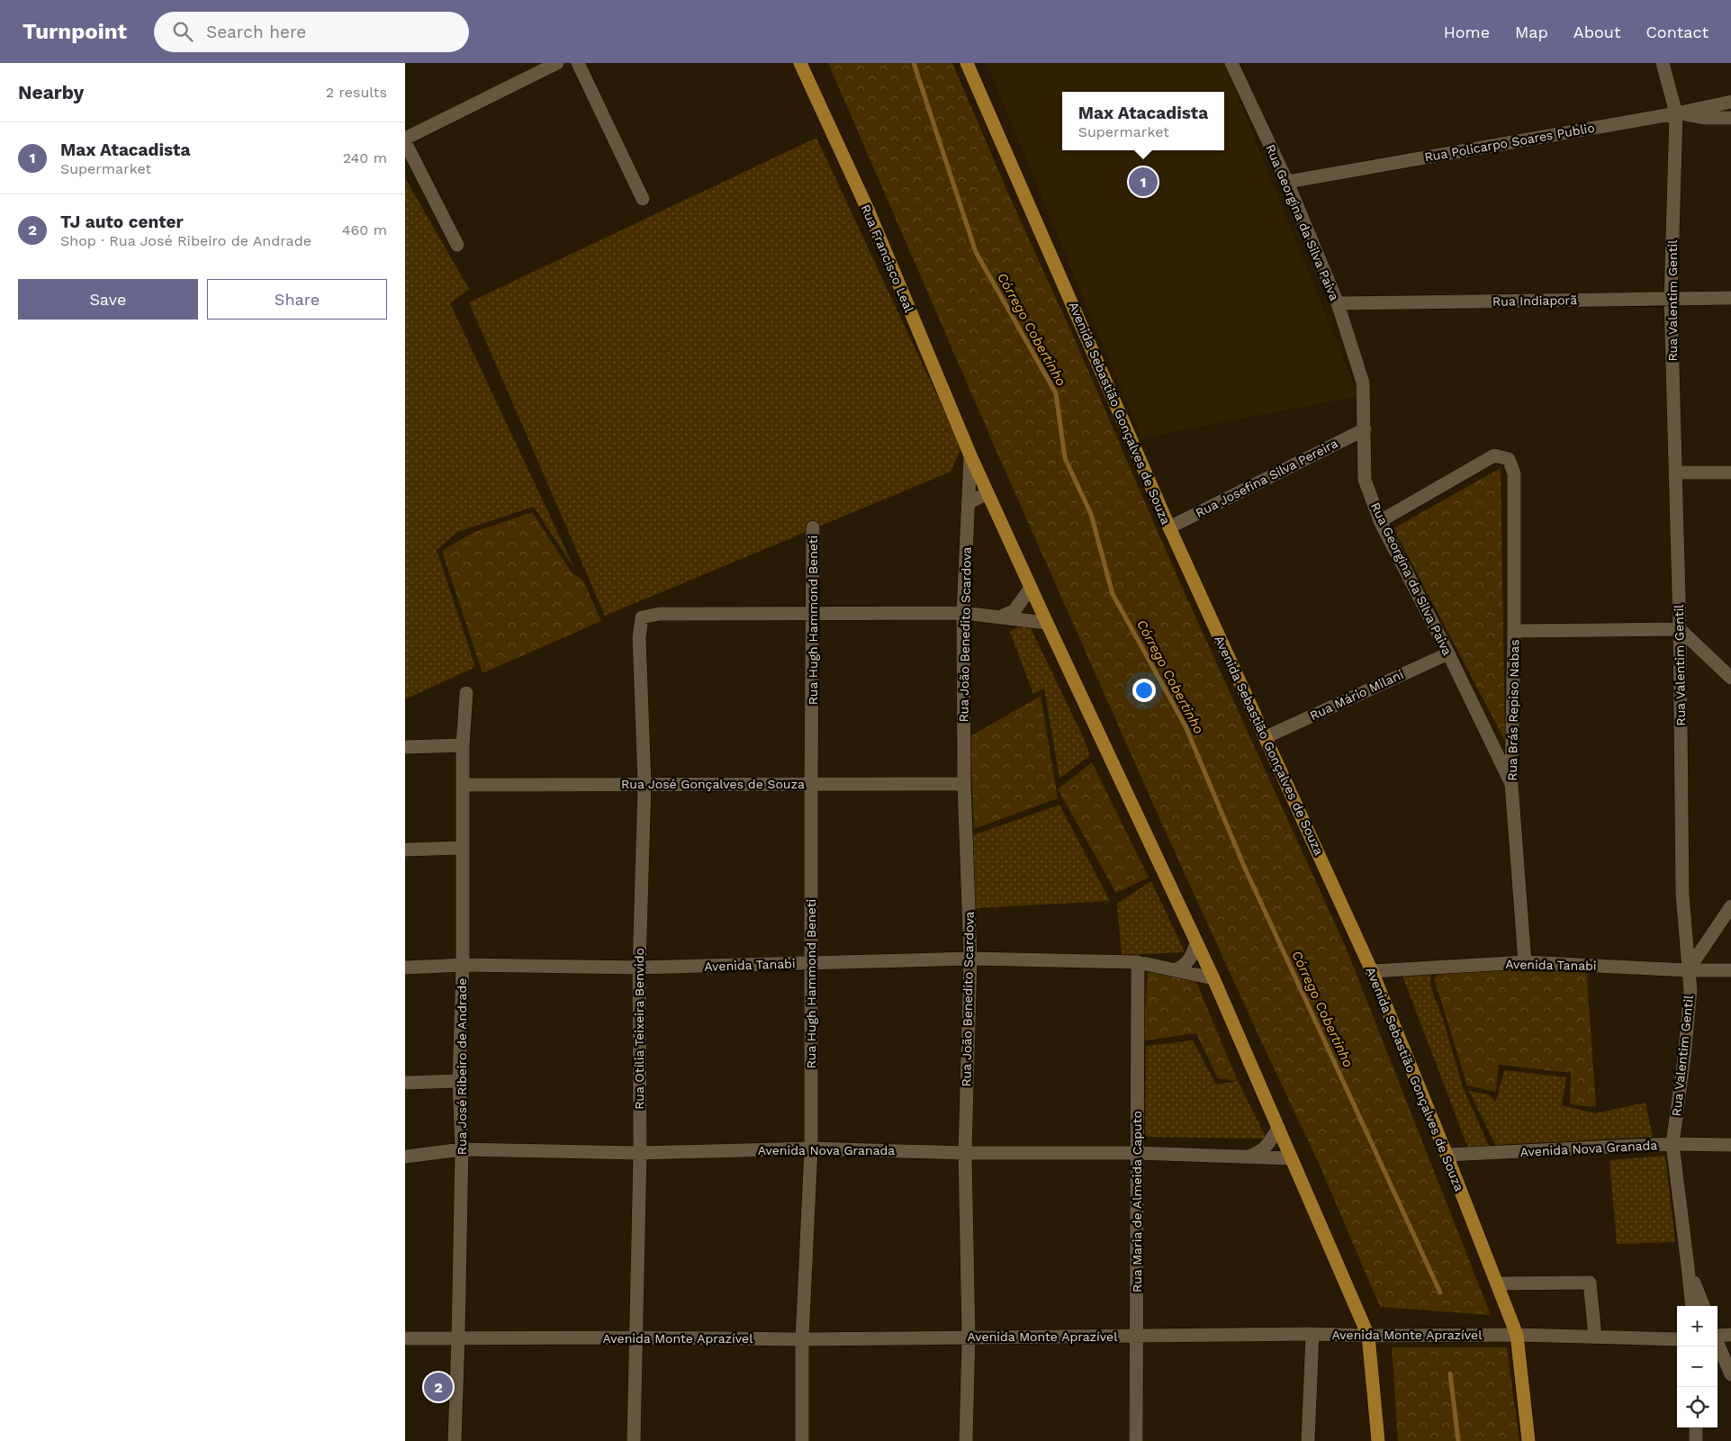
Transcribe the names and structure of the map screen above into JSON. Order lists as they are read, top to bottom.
{
  "streets": {
    "main road": ["Rua Francisco Leal", "Avenida Sebastião Gonçalves de Souza"],
    "street": [
      "Rua Policarpo Soares Publio",
      "Rua Georgina da Silva Paiva",
      "Rua Indiaporã",
      "Rua Valentim Gentil",
      "Rua Josefina Silva Pereira",
      "Rua Hugh Hammond Beneti",
      "Rua João Benedito Scardova",
      "Rua Mário Milani",
      "Rua Brás Repiso Nabas",
      "Rua José Gonçalves de Souza",
      "Avenida Tanabi",
      "Rua Otília Teixeira Benvido",
      "Rua José Ribeiro de Andrade",
      "Avenida Nova Granada",
      "Rua Maria de Almeida Caputo",
      "Avenida Monte Aprazível"
    ]
  },
  "crossings": [
    ["Rua Policarpo Soares Publio", "Rua Georgina da Silva Paiva"],
    ["Rua Policarpo Soares Publio", "Rua Valentim Gentil"],
    ["Rua Georgina da Silva Paiva", "Rua Indiaporã"],
    ["Rua Georgina da Silva Paiva", "Rua Josefina Silva Pereira"],
    ["Rua Georgina da Silva Paiva", "Rua Mário Milani"],
    ["Rua Georgina da Silva Paiva", "Rua Brás Repiso Nabas"],
    ["Rua Francisco Leal", "Rua João Benedito Scardova"],
    ["Rua Indiaporã", "Rua Valentim Gentil"],
    ["Rua Valentim Gentil", "Avenida Tanabi"],
    ["Rua Valentim Gentil", "Avenida Nova Granada"],
    ["Avenida Sebastião Gonçalves de Souza", "Rua Josefina Silva Pereira"],
    ["Avenida Sebastião Gonçalves de Souza", "Rua Mário Milani"],
    ["Avenida Sebastião Gonçalves de Souza", "Avenida Tanabi"],
    ["Avenida Sebastião Gonçalves de Souza", "Avenida Nova Granada"],
    ["Avenida Sebastião Gonçalves de Souza", "Avenida Monte Aprazível"],
    ["Rua Hugh Hammond Beneti", "Rua José Gonçalves de Souza"],
    ["Rua Hugh Hammond Beneti", "Avenida Tanabi"],
    ["Rua Hugh Hammond Beneti", "Rua Otília Teixeira Benvido"],
    ["Rua Hugh Hammond Beneti", "Avenida Nova Granada"],
    ["Rua Hugh Hammond Beneti", "Avenida Monte Aprazível"],
    ["Rua João Benedito Scardova", "Rua José Gonçalves de Souza"],
    ["Rua João Benedito Scardova", "Avenida Tanabi"],
    ["Rua João Benedito Scardova", "Avenida Nova Granada"],
    ["Rua João Benedito Scardova", "Avenida Monte Aprazível"],
    ["Rua Brás Repiso Nabas", "Avenida Tanabi"],
    ["Rua José Gonçalves de Souza", "Rua Otília Teixeira Benvido"],
    ["Rua José Gonçalves de Souza", "Rua José Ribeiro de Andrade"],
    ["Avenida Tanabi", "Rua Otília Teixeira Benvido"],
    ["Avenida Tanabi", "Rua José Ribeiro de Andrade"],
    ["Avenida Tanabi", "Rua Maria de Almeida Caputo"],
    ["Rua Otília Teixeira Benvido", "Avenida Nova Granada"],
    ["Rua Otília Teixeira Benvido", "Avenida Monte Aprazível"],
    ["Rua José Ribeiro de Andrade", "Avenida Nova Granada"],
    ["Rua José Ribeiro de Andrade", "Avenida Monte Aprazível"],
    ["Avenida Nova Granada", "Rua Maria de Almeida Caputo"],
    ["Rua Maria de Almeida Caputo", "Avenida Monte Aprazível"]
  ],
  "water": ["Córrego Cobertinho"],
  "page": {
    "header": "Turnpoint",
    "search": "Search here",
    "nav": [
      "Home",
      "Map",
      "About",
      "Contact"
    ],
    "heading": ["Nearby", "2 results"],
    "popup": ["Max Atacadista", "Supermarket"],
    "list": [
      {
        "mark": "1",
        "name": "Max Atacadista",
        "note": "Supermarket",
        "value": "240 m"
      },
      {
        "mark": "2",
        "name": "TJ auto center",
        "note": "Shop · Rua José Ribeiro de Andrade",
        "value": "460 m"
      }
    ],
    "pins": ["1", "2"],
    "buttons": ["Save", "Share"],
    "map_buttons": ["+", "−"]
  }
}
